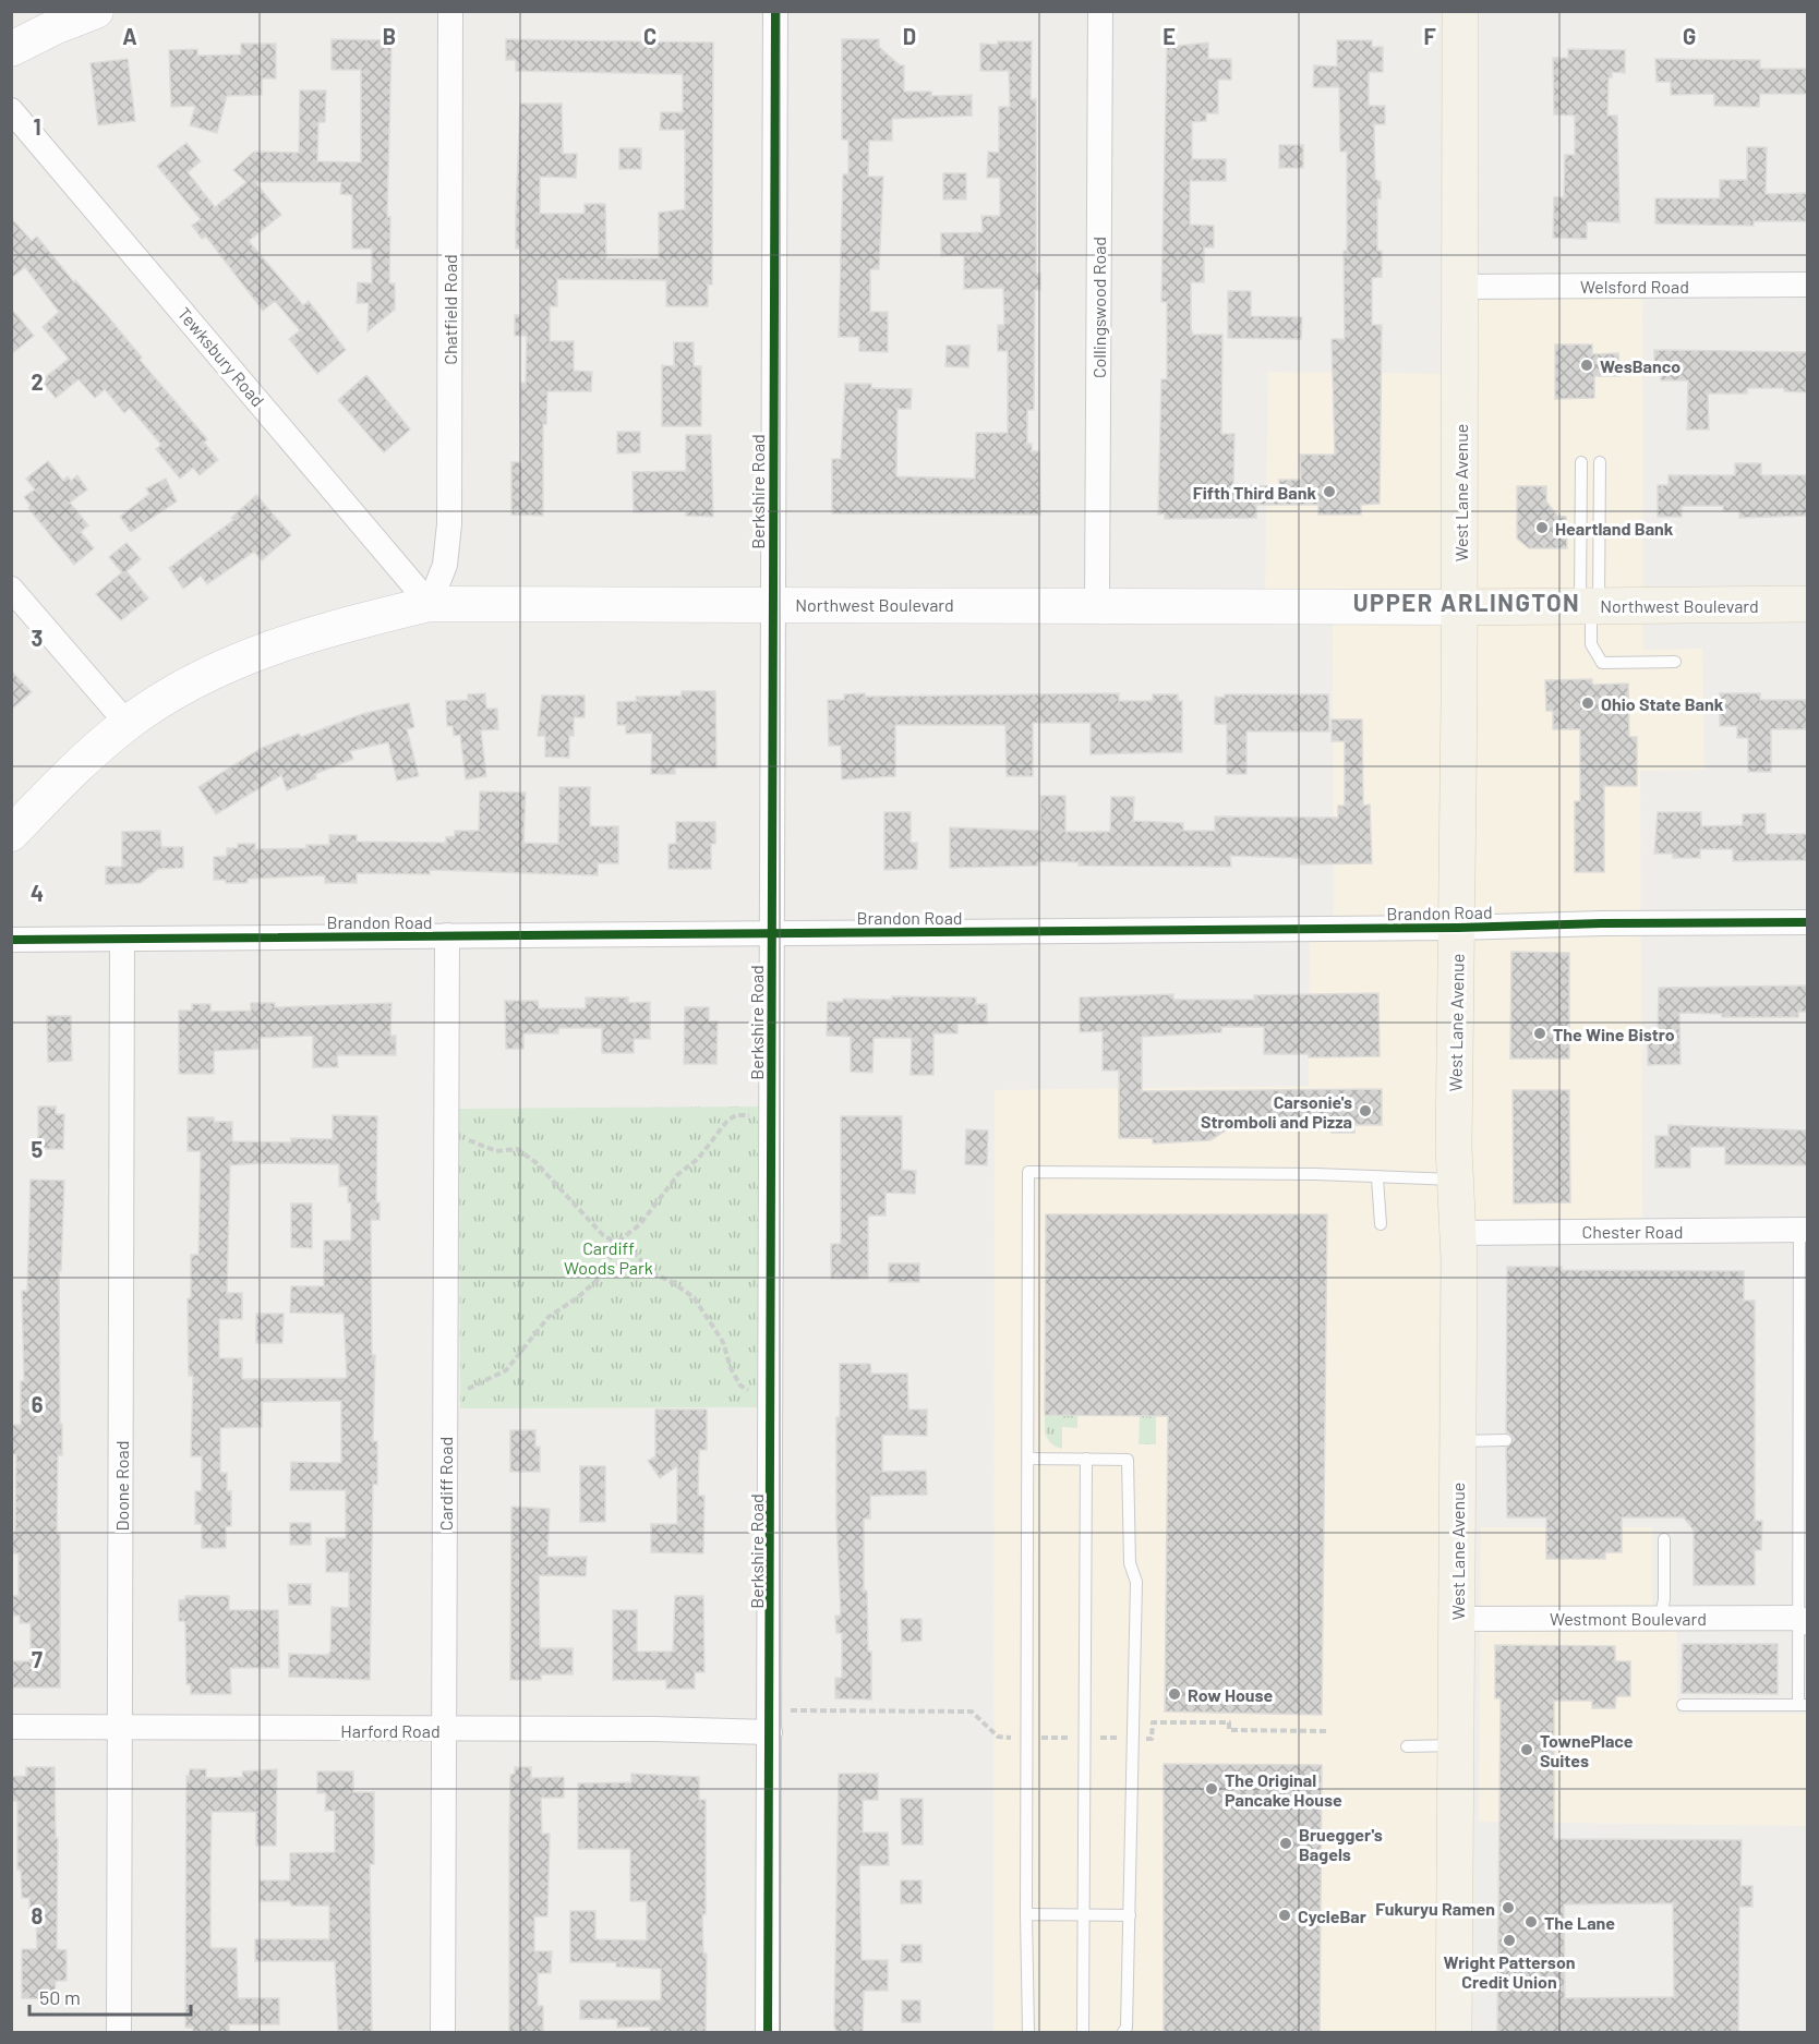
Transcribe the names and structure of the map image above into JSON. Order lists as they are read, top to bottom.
{
  "streets": {
    "main road": ["West Lane Avenue", "Northwest Boulevard"],
    "street": [
      "Welsford Road",
      "Collingswood Road",
      "Chatfield Road",
      "Tewksbury Road",
      "Berkshire Road",
      "Brandon Road",
      "Chester Road",
      "Cardiff Road",
      "Doone Road",
      "Westmont Boulevard",
      "Harford Road"
    ]
  },
  "crossings": [
    ["Welsford Road", "West Lane Avenue"],
    ["Collingswood Road", "Northwest Boulevard"],
    ["Chatfield Road", "Tewksbury Road"],
    ["Chatfield Road", "Northwest Boulevard"],
    ["Tewksbury Road", "Northwest Boulevard"],
    ["Berkshire Road", "Northwest Boulevard"],
    ["Berkshire Road", "Brandon Road"],
    ["Berkshire Road", "Harford Road"],
    ["West Lane Avenue", "Northwest Boulevard"],
    ["West Lane Avenue", "Brandon Road"],
    ["West Lane Avenue", "Chester Road"],
    ["West Lane Avenue", "Westmont Boulevard"],
    ["Brandon Road", "Cardiff Road"],
    ["Brandon Road", "Doone Road"],
    ["Cardiff Road", "Harford Road"],
    ["Doone Road", "Harford Road"]
  ],
  "districts": ["UPPER ARLINGTON"],
  "parks": ["Cardiff Woods Park"],
  "places": [
    "WesBanco",
    "Fifth Third Bank",
    "Heartland Bank",
    "Ohio State Bank",
    "The Wine Bistro",
    "Carsonie's Stromboli and Pizza",
    "Row House",
    "TownePlace Suites",
    "The Original Pancake House",
    "Bruegger's Bagels",
    "Fukuryu Ramen",
    "CycleBar",
    "The Lane",
    "Wright Patterson Credit Union"
  ],
  "scale_bar": "50 m",
  "grid": {
    "columns": [
      "A",
      "B",
      "C",
      "D",
      "E",
      "F",
      "G"
    ],
    "rows": [
      "1",
      "2",
      "3",
      "4",
      "5",
      "6",
      "7",
      "8"
    ]
  }
}
